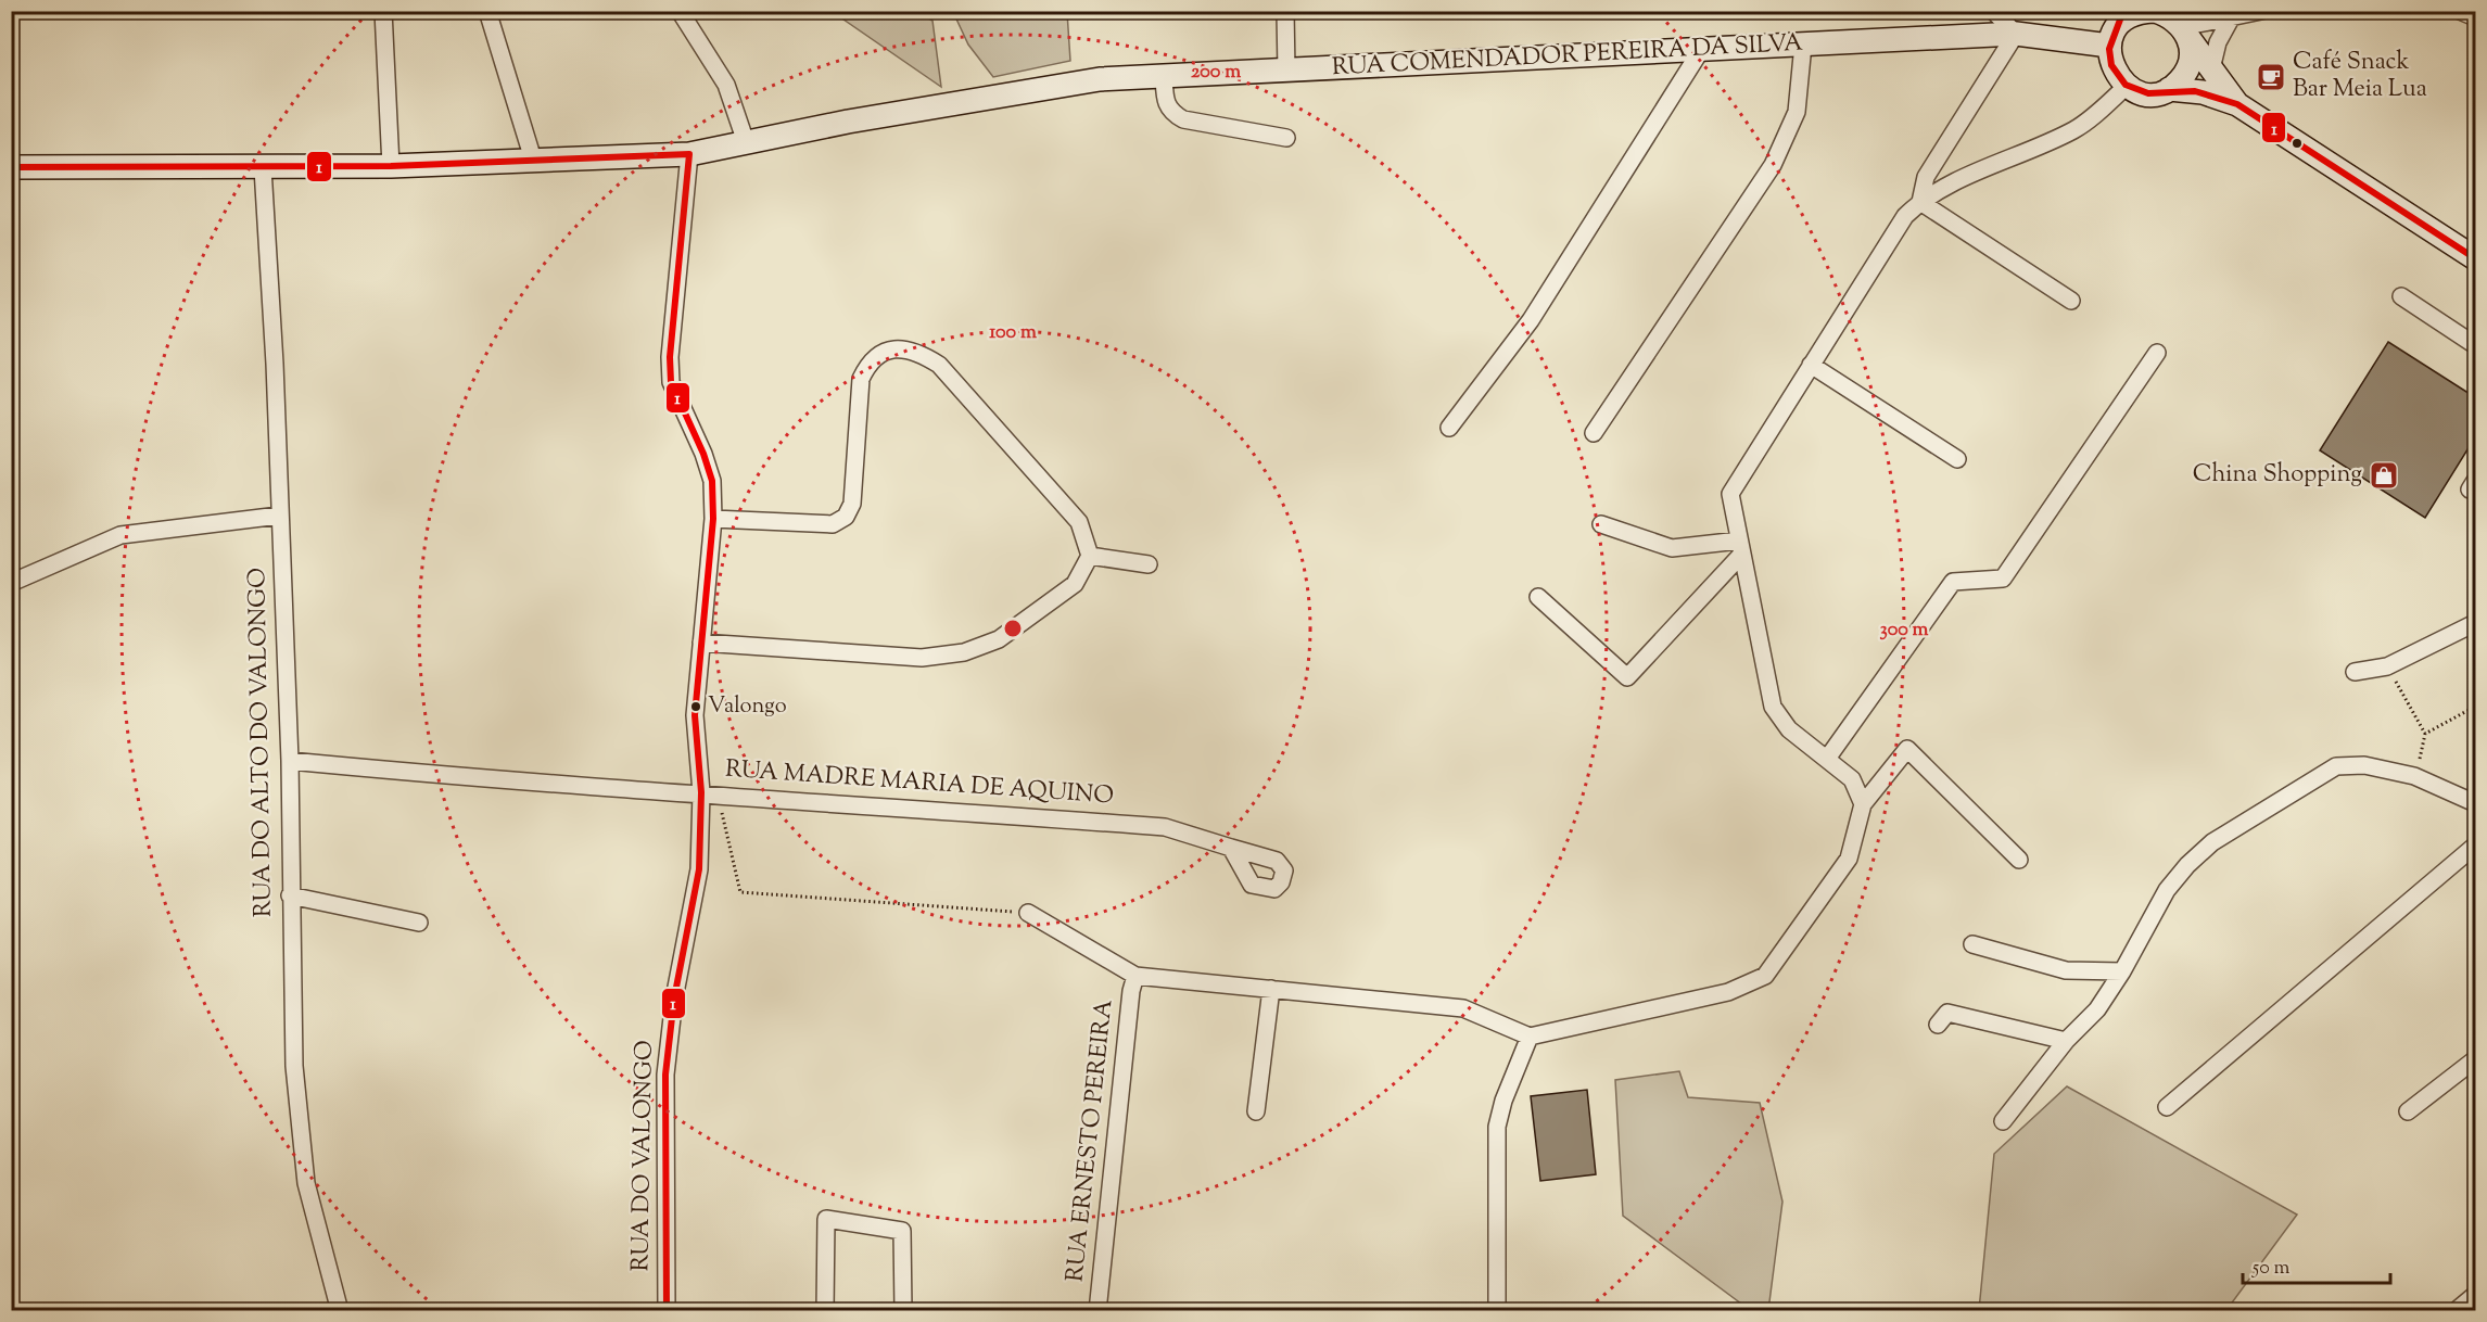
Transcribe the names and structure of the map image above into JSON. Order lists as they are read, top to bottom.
{
  "streets": {
    "main road": ["RUA COMENDADOR PEREIRA DA SILVA"],
    "street": [
      "RUA DO ALTO DO VALONGO",
      "RUA MADRE MARIA DE AQUINO",
      "RUA ERNESTO PEREIRA",
      "RUA DO VALONGO"
    ]
  },
  "crossings": [
    ["RUA COMENDADOR PEREIRA DA SILVA", "RUA DO ALTO DO VALONGO"],
    ["RUA COMENDADOR PEREIRA DA SILVA", "RUA DO VALONGO"],
    ["RUA DO ALTO DO VALONGO", "RUA MADRE MARIA DE AQUINO"],
    ["RUA MADRE MARIA DE AQUINO", "RUA DO VALONGO"]
  ],
  "places": {
    "cafe": ["Café Snack Bar Meia Lua"],
    "shop": ["China Shopping"],
    "other": ["Valongo"]
  },
  "lines": ["transit line 1"],
  "scale_bar": "50 m",
  "rings": ["200 m", "100 m", "300 m"]
}
